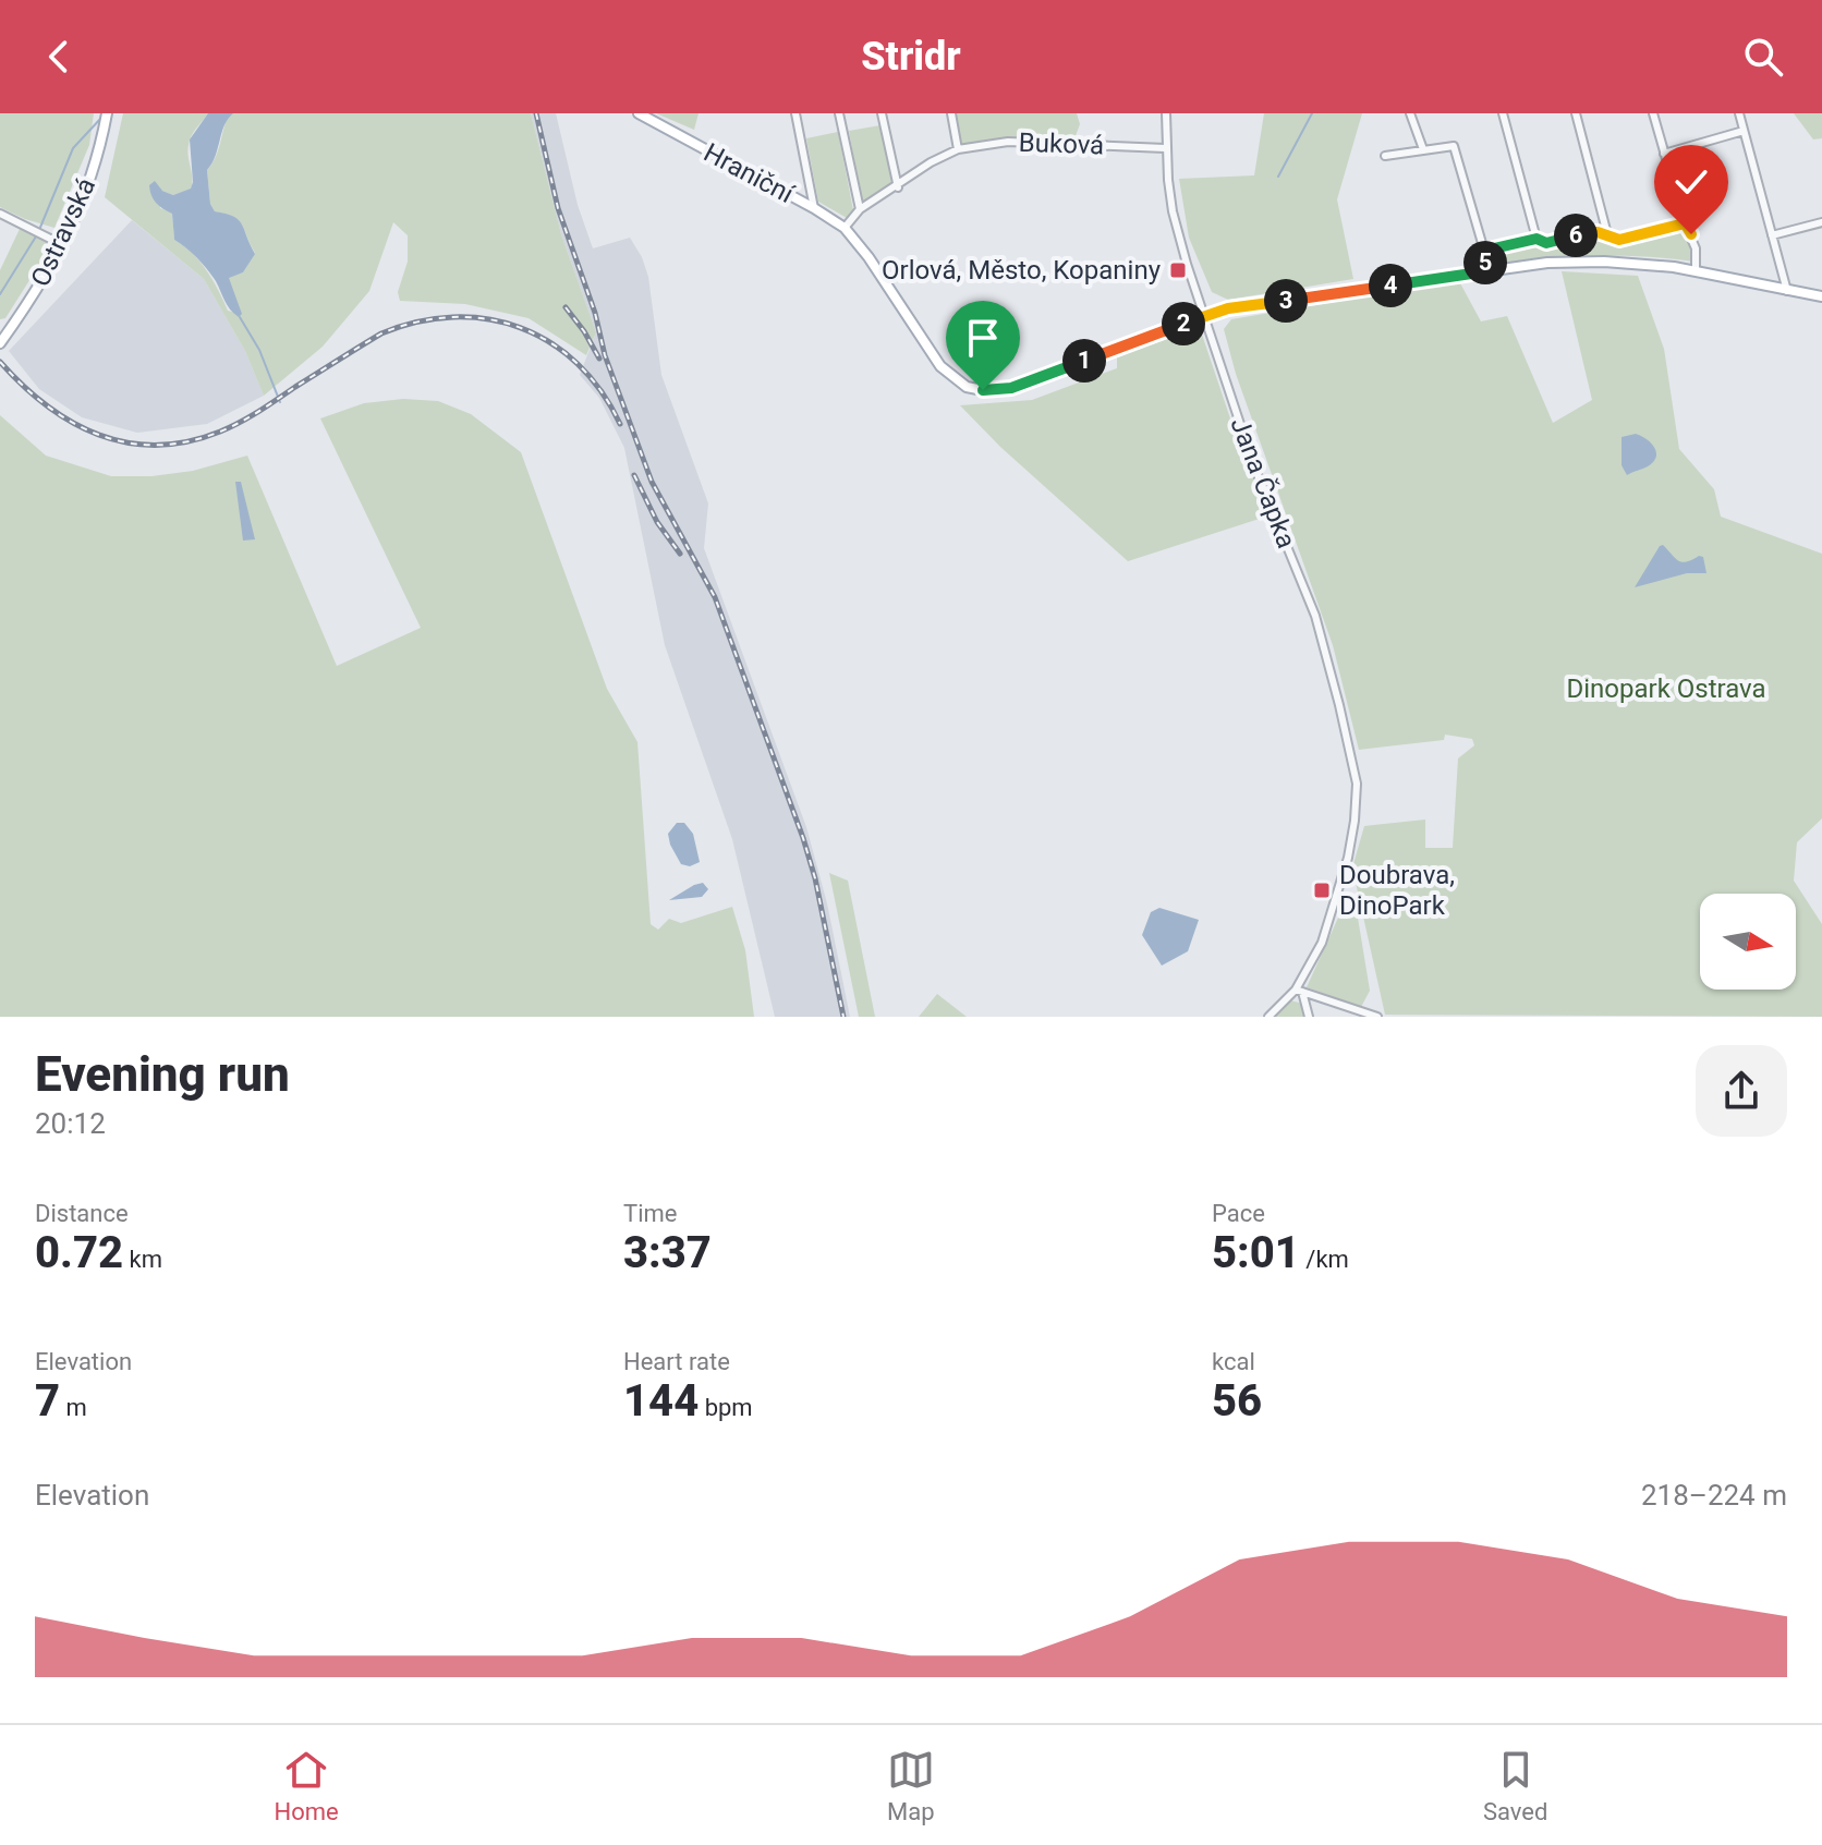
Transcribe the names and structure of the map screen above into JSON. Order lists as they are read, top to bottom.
{
  "streets": {
    "main road": ["Hraniční", "Ostravská"],
    "street": ["Buková", "Jana Čapka"]
  },
  "crossings": [
    ["Buková", "Hraniční"],
    ["Buková", "Jana Čapka"],
    ["Hraniční", "Jana Čapka"]
  ],
  "parks": ["Dinopark Ostrava"],
  "places": {
    "transit": ["Orlová, Město, Kopaniny", "Doubrava, DinoPark"]
  },
  "north": "right",
  "page": {
    "header": "Stridr",
    "pins": [
      "6",
      "5",
      "4",
      "3",
      "2",
      "1"
    ],
    "heading": ["Evening run", "20:12"],
    "stats": [
      ["Distance", "0.72 km"],
      ["Time", "3:37"],
      ["Pace", "5:01 /km"],
      ["Elevation", "7 m"],
      ["Heart rate", "144 bpm"],
      ["kcal", "56"]
    ],
    "chart": ["Elevation", "218–224 m"],
    "tabs": ["Home", "Map", "Saved"]
  }
}
